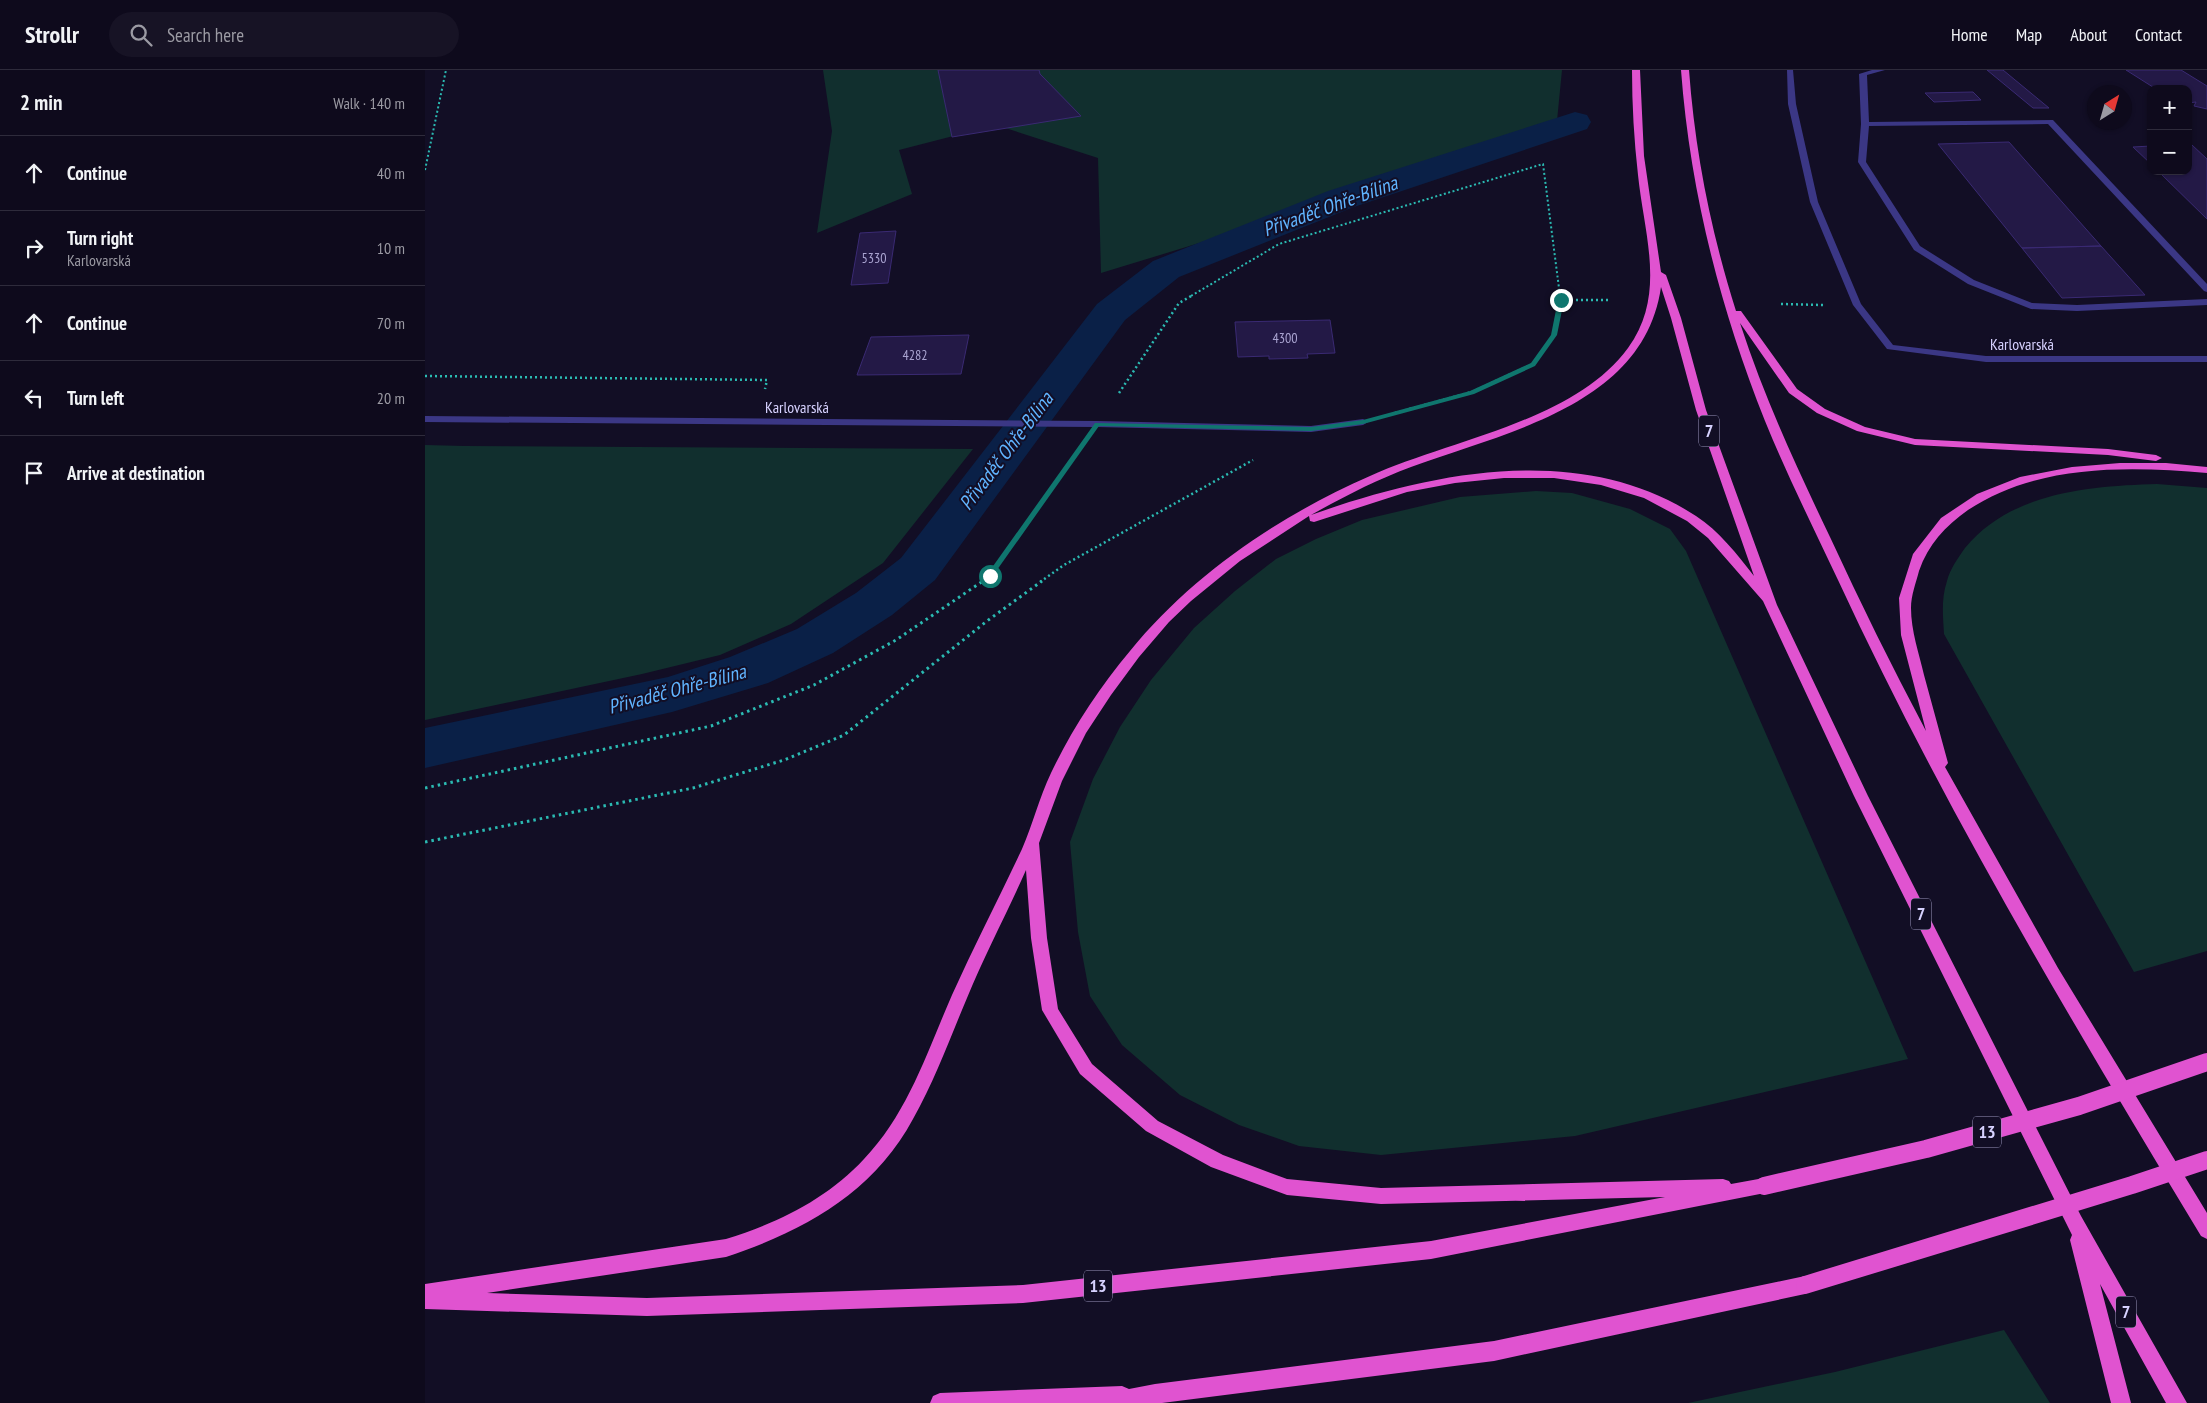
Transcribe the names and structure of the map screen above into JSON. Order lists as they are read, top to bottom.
{
  "streets": {
    "highway": ["7", "13"],
    "street": ["Karlovarská"]
  },
  "water": ["Přivaděč Ohře-Bílina"],
  "house_numbers": ["5330", "4300", "4282"],
  "north": "top right",
  "page": {
    "header": "Strollr",
    "search": "Search here",
    "nav": [
      "Home",
      "Map",
      "About",
      "Contact"
    ],
    "heading": ["2 min", "Walk · 140 m"],
    "map_buttons": ["+", "−"],
    "list": [
      ["Continue", "40 m"],
      ["Turn right", "Karlovarská", "10 m"],
      ["Continue", "70 m"],
      ["Turn left", "20 m"],
      "Arrive at destination"
    ]
  }
}
